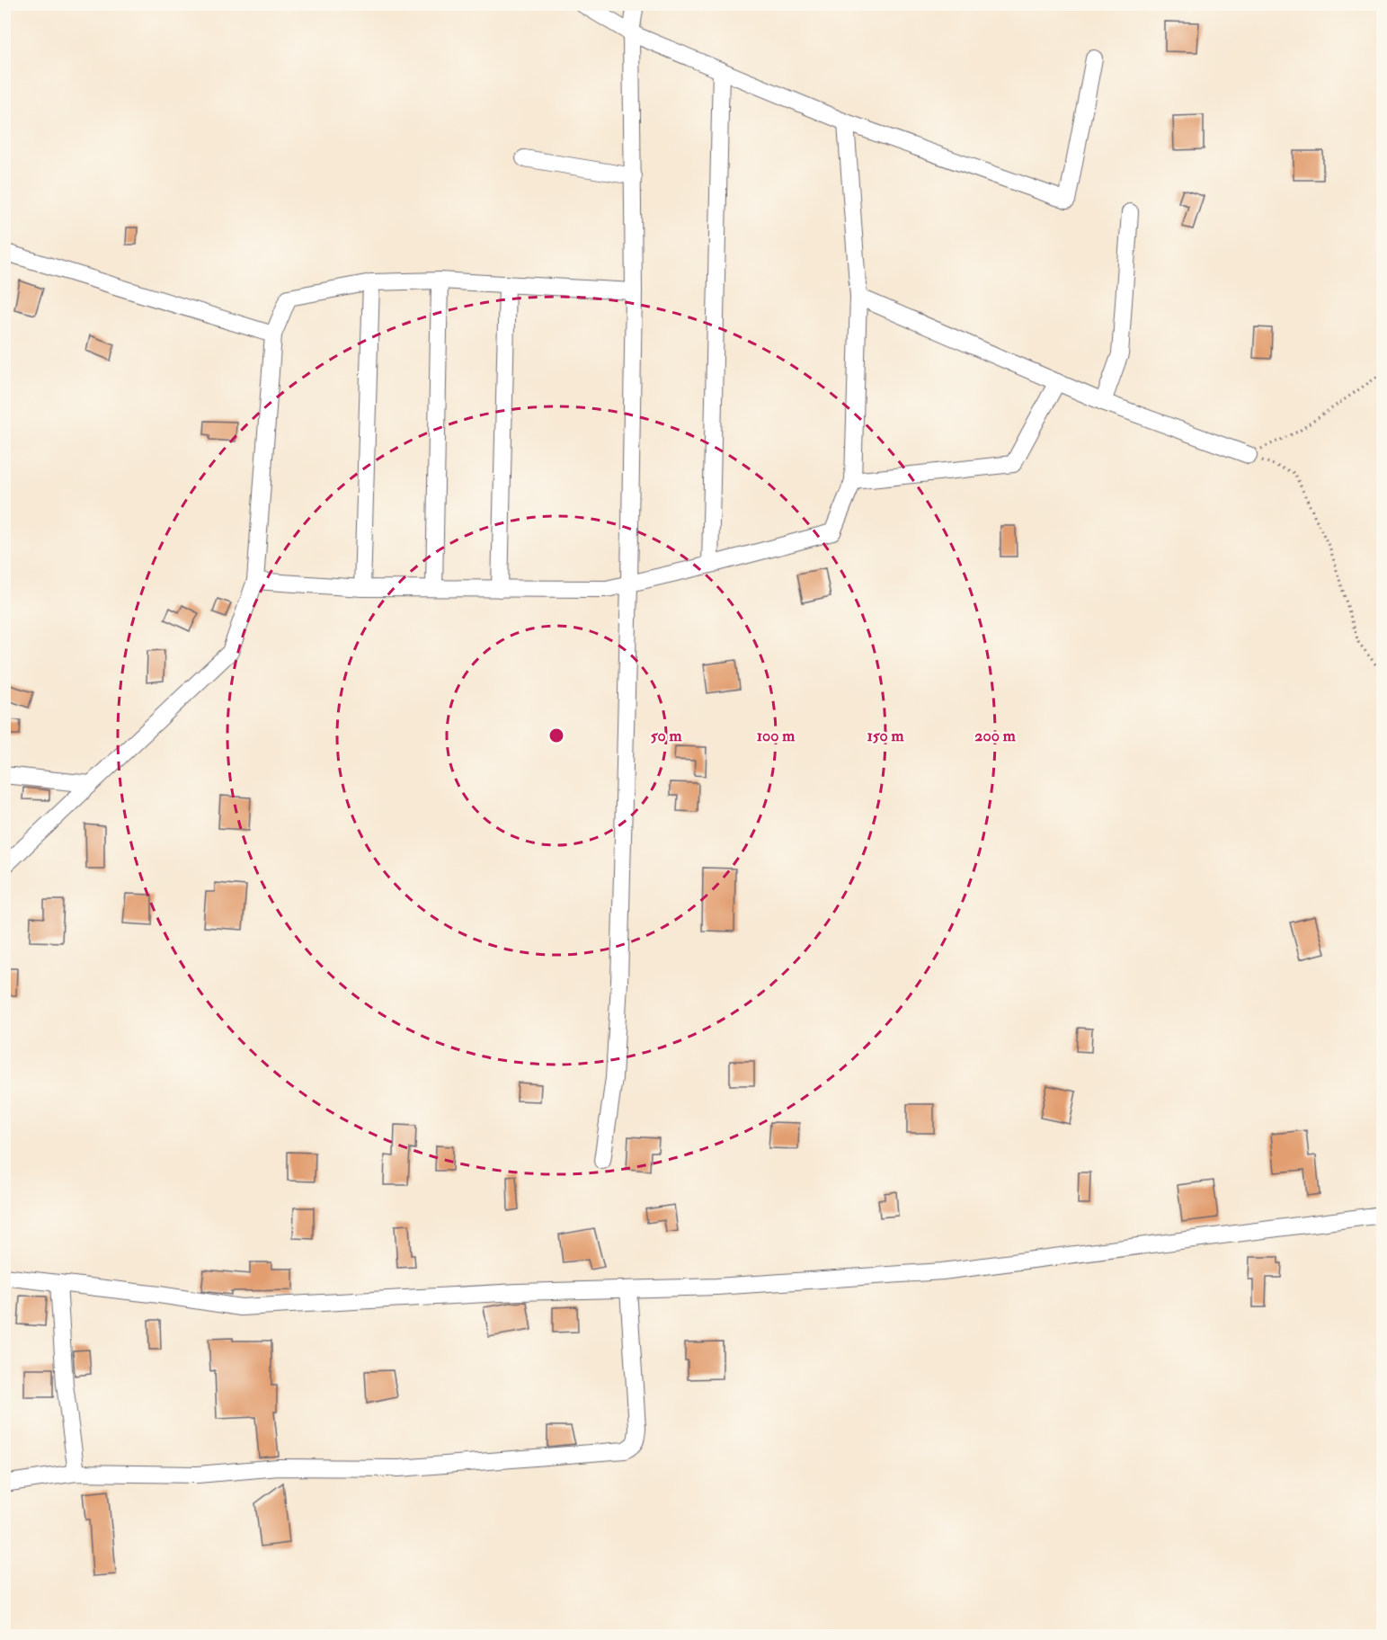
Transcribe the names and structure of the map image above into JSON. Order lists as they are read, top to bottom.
{
  "rings": [
    "50 m",
    "100 m",
    "150 m",
    "200 m"
  ]
}
